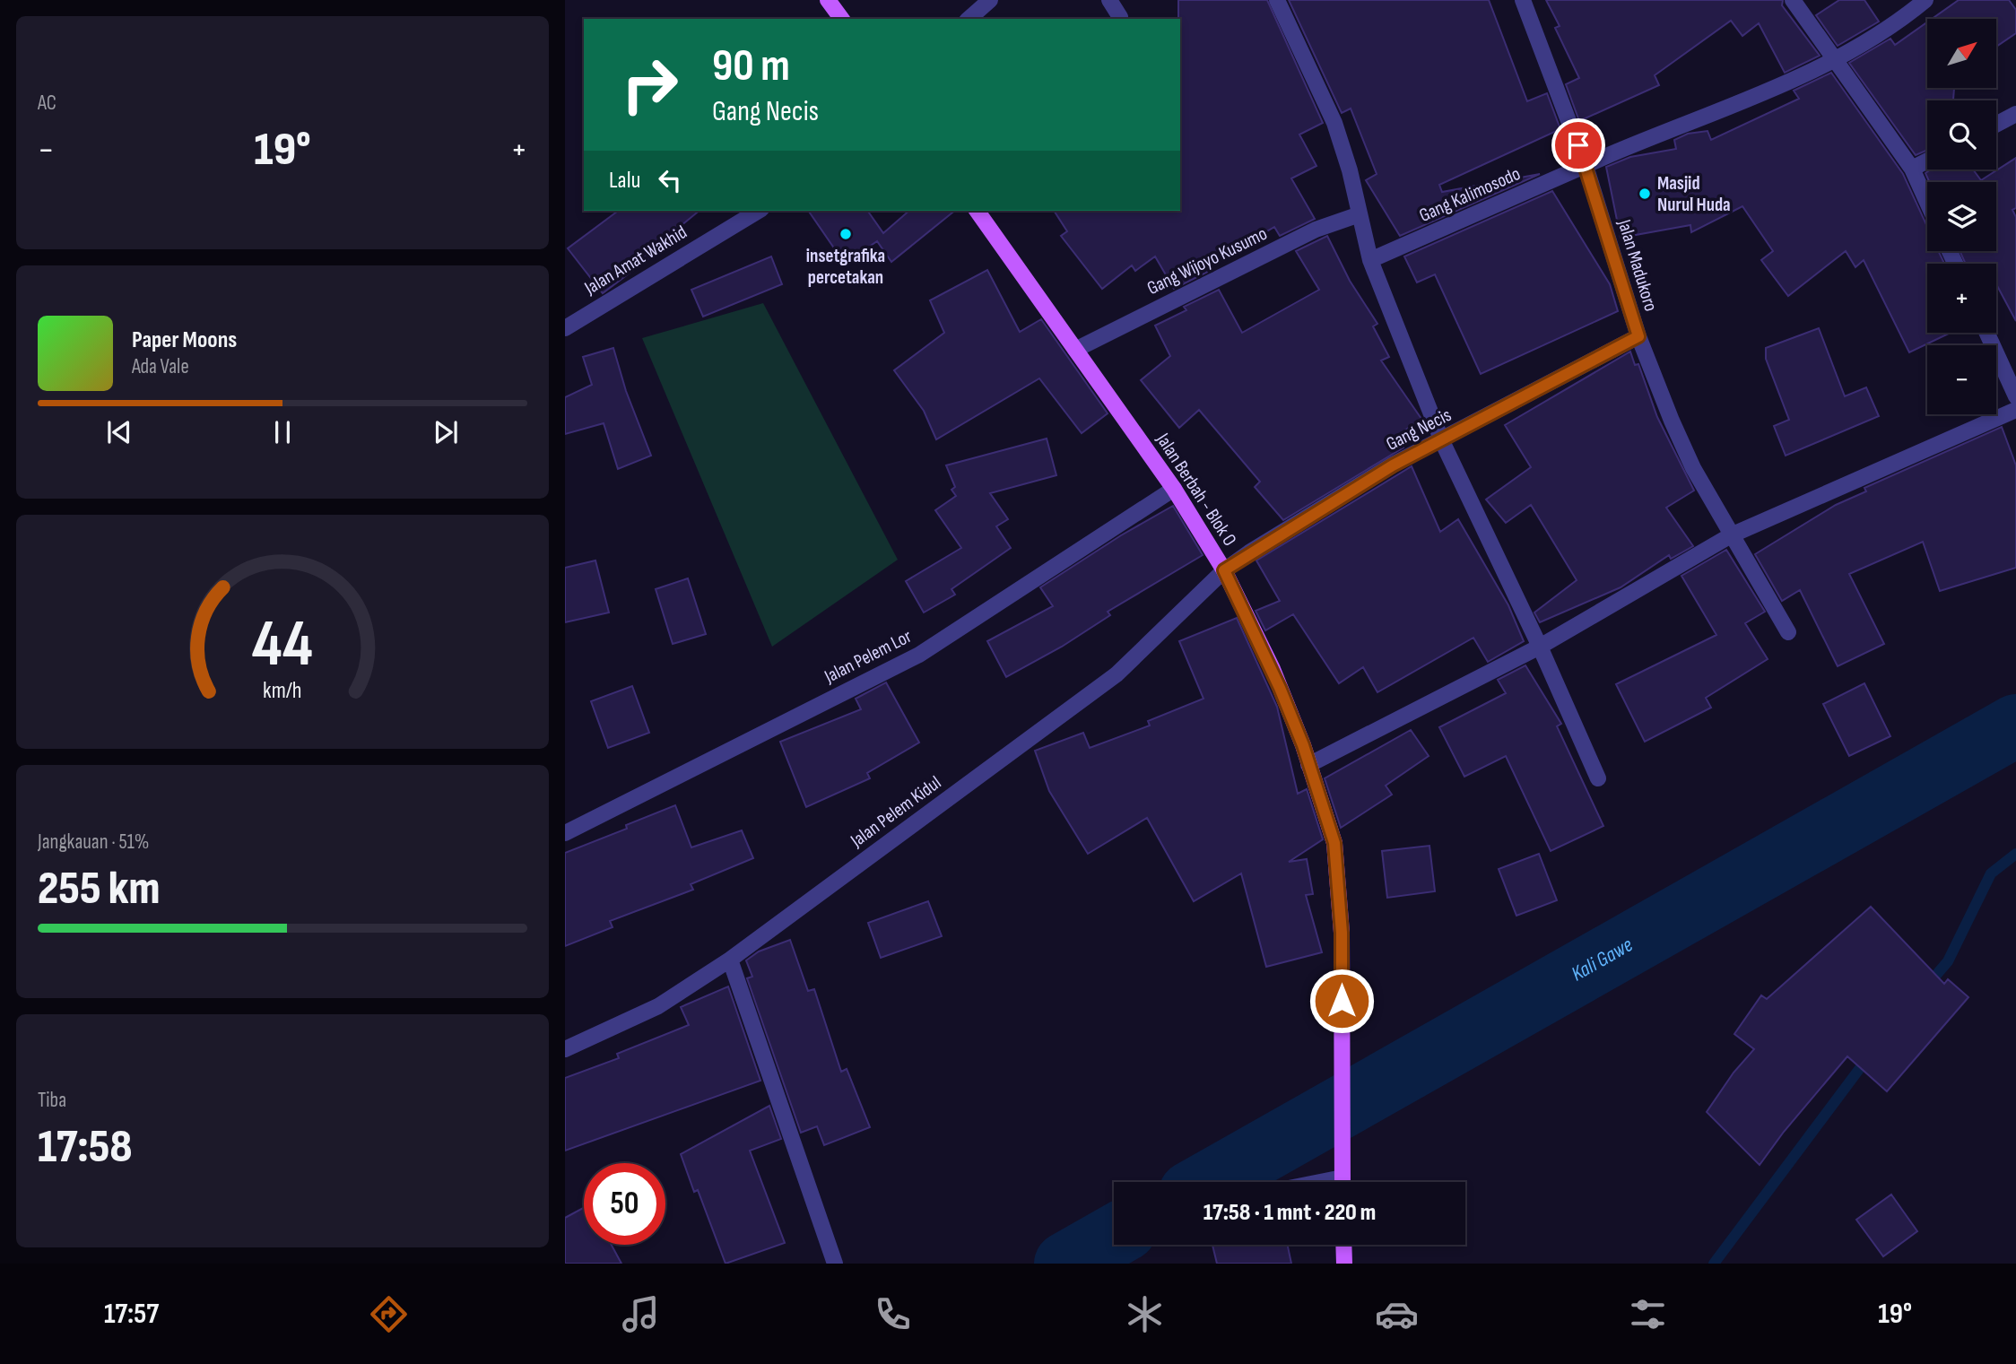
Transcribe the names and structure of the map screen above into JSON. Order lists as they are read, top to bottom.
{
  "streets": {
    "main road": ["Jalan Berbah - Blok O"],
    "street": [
      "Gang Kalimosodo",
      "Jalan Amat Wakhid",
      "Gang Wijoyo Kusumo",
      "Jalan Madukoro",
      "Gang Necis",
      "Jalan Pelem Lor",
      "Jalan Pelem Kidul"
    ]
  },
  "crossings": [
    ["Gang Kalimosodo", "Jalan Madukoro"],
    ["Gang Wijoyo Kusumo", "Jalan Berbah - Blok O"],
    ["Jalan Madukoro", "Gang Necis"],
    ["Gang Necis", "Jalan Berbah - Blok O"],
    ["Gang Necis", "Jalan Pelem Kidul"],
    ["Jalan Berbah - Blok O", "Jalan Pelem Lor"],
    ["Jalan Berbah - Blok O", "Jalan Pelem Kidul"]
  ],
  "water": ["Kali Gawe"],
  "places": ["Masjid Nurul Huda", "insetgrafika percetakan"],
  "north": "top right",
  "page": {
    "tile": [
      "AC",
      ["Jangkauan · 51%", "255 km"],
      ["Tiba", "17:58"]
    ],
    "map_buttons": ["+", "−"],
    "turn": ["90 m", "Gang Necis"],
    "heat": ["−", "19°", "+"],
    "then": "Lalu",
    "song": ["Paper Moons", "Ada Vale"],
    "limit": "50",
    "trip": "17:58 · 1 mnt · 220 m",
    "tabs": ["17:57", "19°"],
    "gauge": ["44", "km/h"]
  }
}
